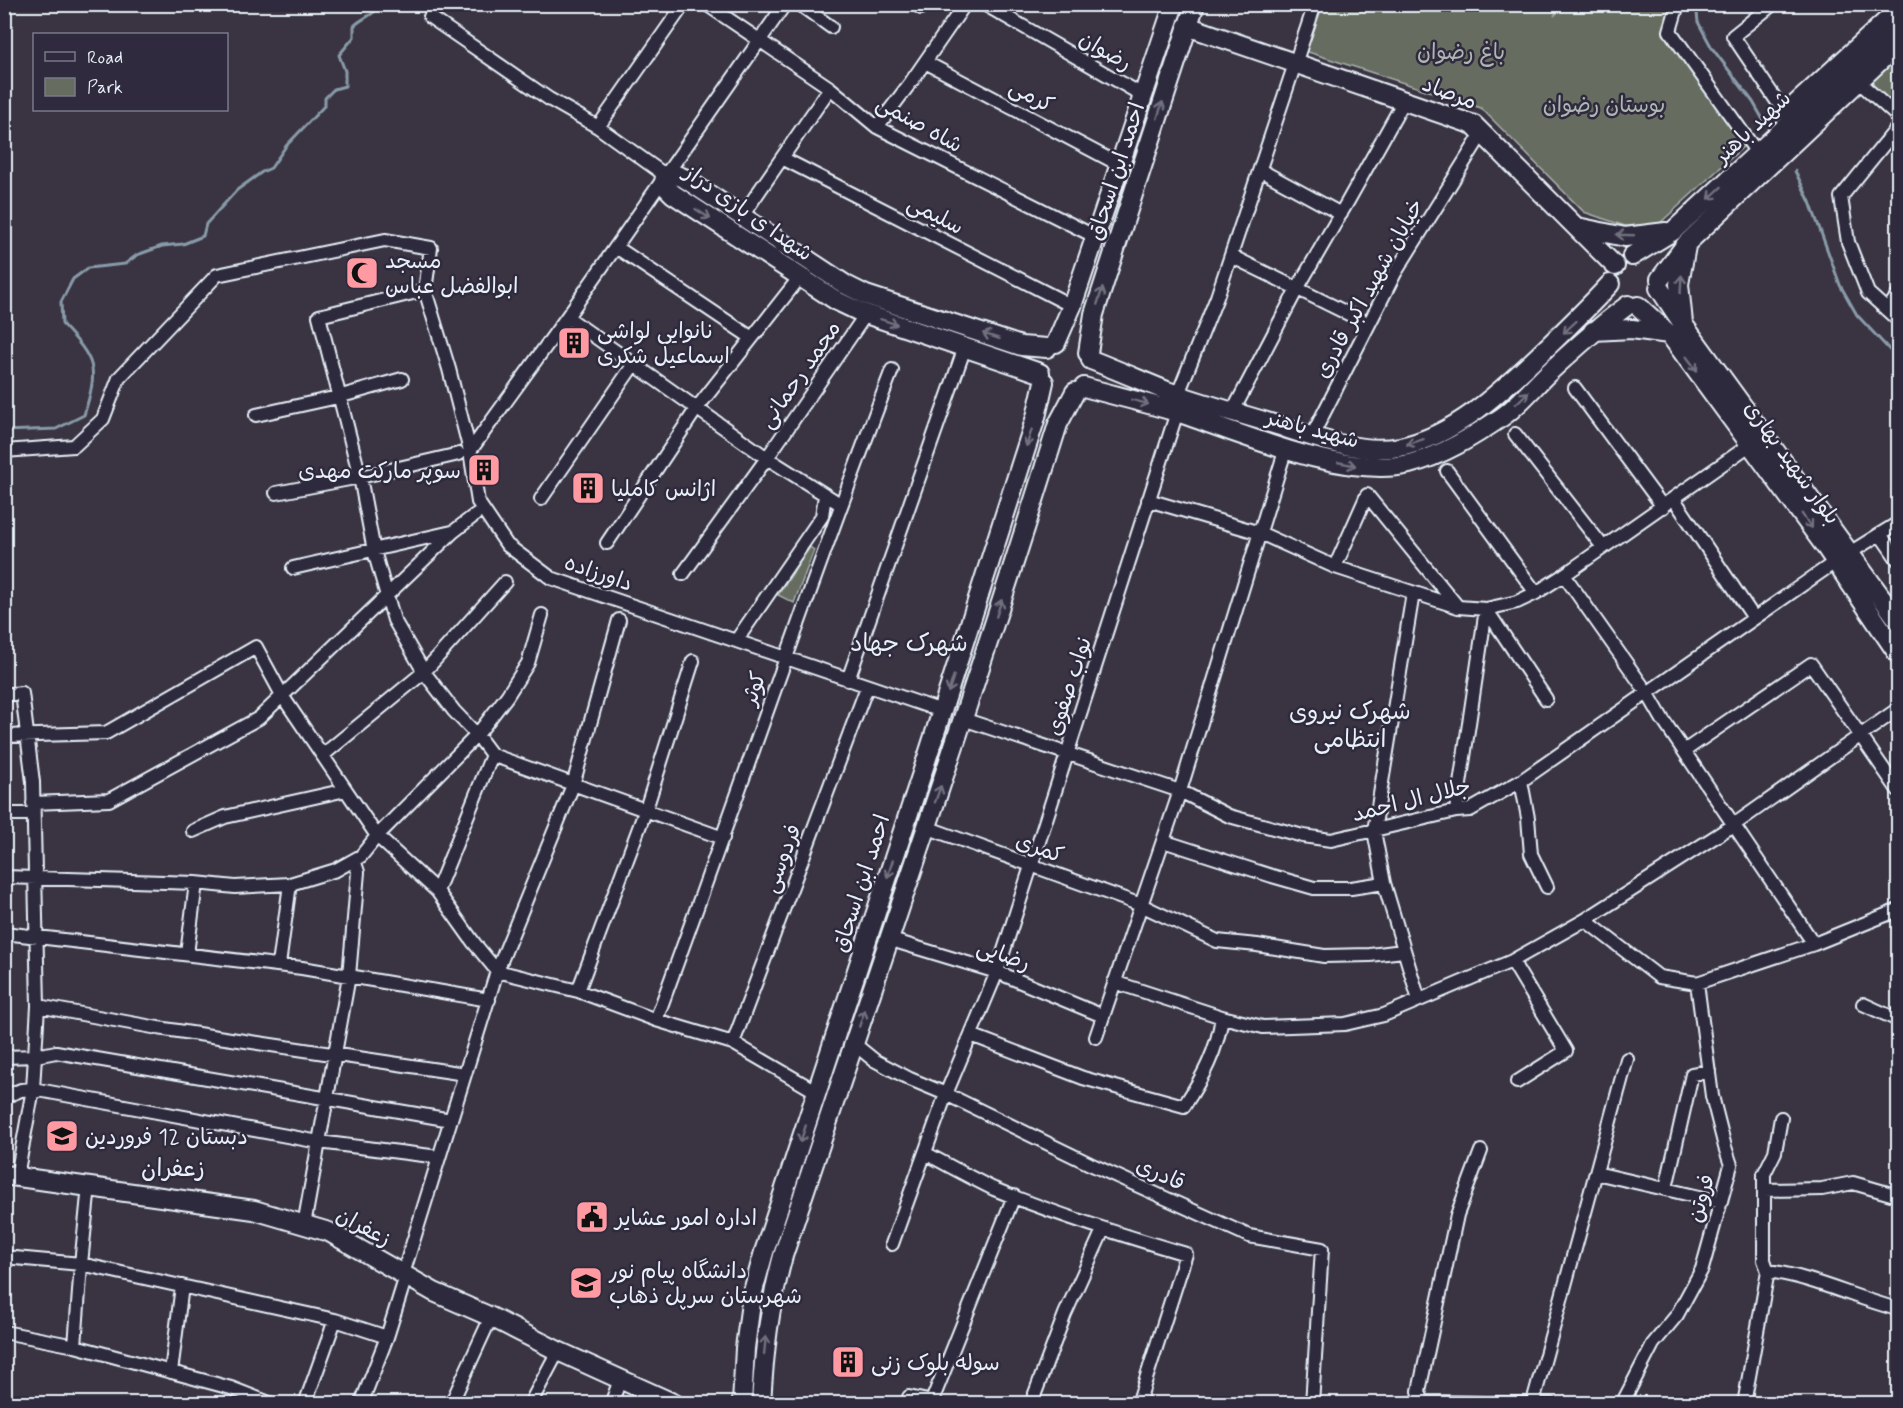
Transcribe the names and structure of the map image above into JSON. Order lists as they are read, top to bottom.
{
  "streets": {
    "main road": [
      "مرصاد",
      "شهید باهنر",
      "احمد ابن اسحاق",
      "شهدا ی بازی دراز",
      "بلوار شهید بهاری",
      "زعفران"
    ],
    "street": [
      "رضوان",
      "کرمی",
      "شاه صنمی",
      "سلیمی",
      "خیابان شهید اکبر قادری",
      "محمد رحمانی",
      "داورزاده",
      "نواب صفوی",
      "کوثر",
      "جلال ال احمد",
      "کمری",
      "فردوسی",
      "رضایی",
      "قادری",
      "فروتن"
    ]
  },
  "crossings": [
    ["رضوان", "احمد ابن اسحاق"],
    ["مرصاد", "شهید باهنر"],
    ["مرصاد", "احمد ابن اسحاق"],
    ["مرصاد", "خیابان شهید اکبر قادری"],
    ["مرصاد", "بلوار شهید بهاری"],
    ["مرصاد", "نواب صفوی"],
    ["کرمی", "احمد ابن اسحاق"],
    ["شاه صنمی", "احمد ابن اسحاق"],
    ["شهید باهنر", "احمد ابن اسحاق"],
    ["شهید باهنر", "شهدا ی بازی دراز"],
    ["شهید باهنر", "خیابان شهید اکبر قادری"],
    ["شهید باهنر", "بلوار شهید بهاری"],
    ["شهید باهنر", "نواب صفوی"],
    ["احمد ابن اسحاق", "شهدا ی بازی دراز"],
    ["احمد ابن اسحاق", "سلیمی"],
    ["احمد ابن اسحاق", "داورزاده"],
    ["احمد ابن اسحاق", "جلال ال احمد"],
    ["احمد ابن اسحاق", "کمری"],
    ["احمد ابن اسحاق", "رضایی"],
    ["احمد ابن اسحاق", "قادری"],
    ["شهدا ی بازی دراز", "محمد رحمانی"],
    ["بلوار شهید بهاری", "جلال ال احمد"],
    ["داورزاده", "کوثر"],
    ["داورزاده", "فردوسی"],
    ["نواب صفوی", "جلال ال احمد"],
    ["نواب صفوی", "کمری"],
    ["نواب صفوی", "رضایی"],
    ["نواب صفوی", "قادری"]
  ],
  "districts": ["شهرک جهاد", "شهرک نیروی انتظامی", "زعفران"],
  "parks": ["باغ رضوان", "بوستان رضوان"],
  "places": {
    "mosque": ["مسجد ابوالفضل عباس"],
    "building": [
      "نانوایی لواشی اسماعیل شکری",
      "سوپر مارکت مهدی",
      "اژانس کاملیا",
      "سوله بلوک زنی"
    ],
    "school or university": ["دبستان 12 فروردین", "دانشگاه پیام نور شهرستان سرپل ذهاب"],
    "public building": ["اداره امور عشایر"]
  },
  "legend": ["Road", "Park"]
}
